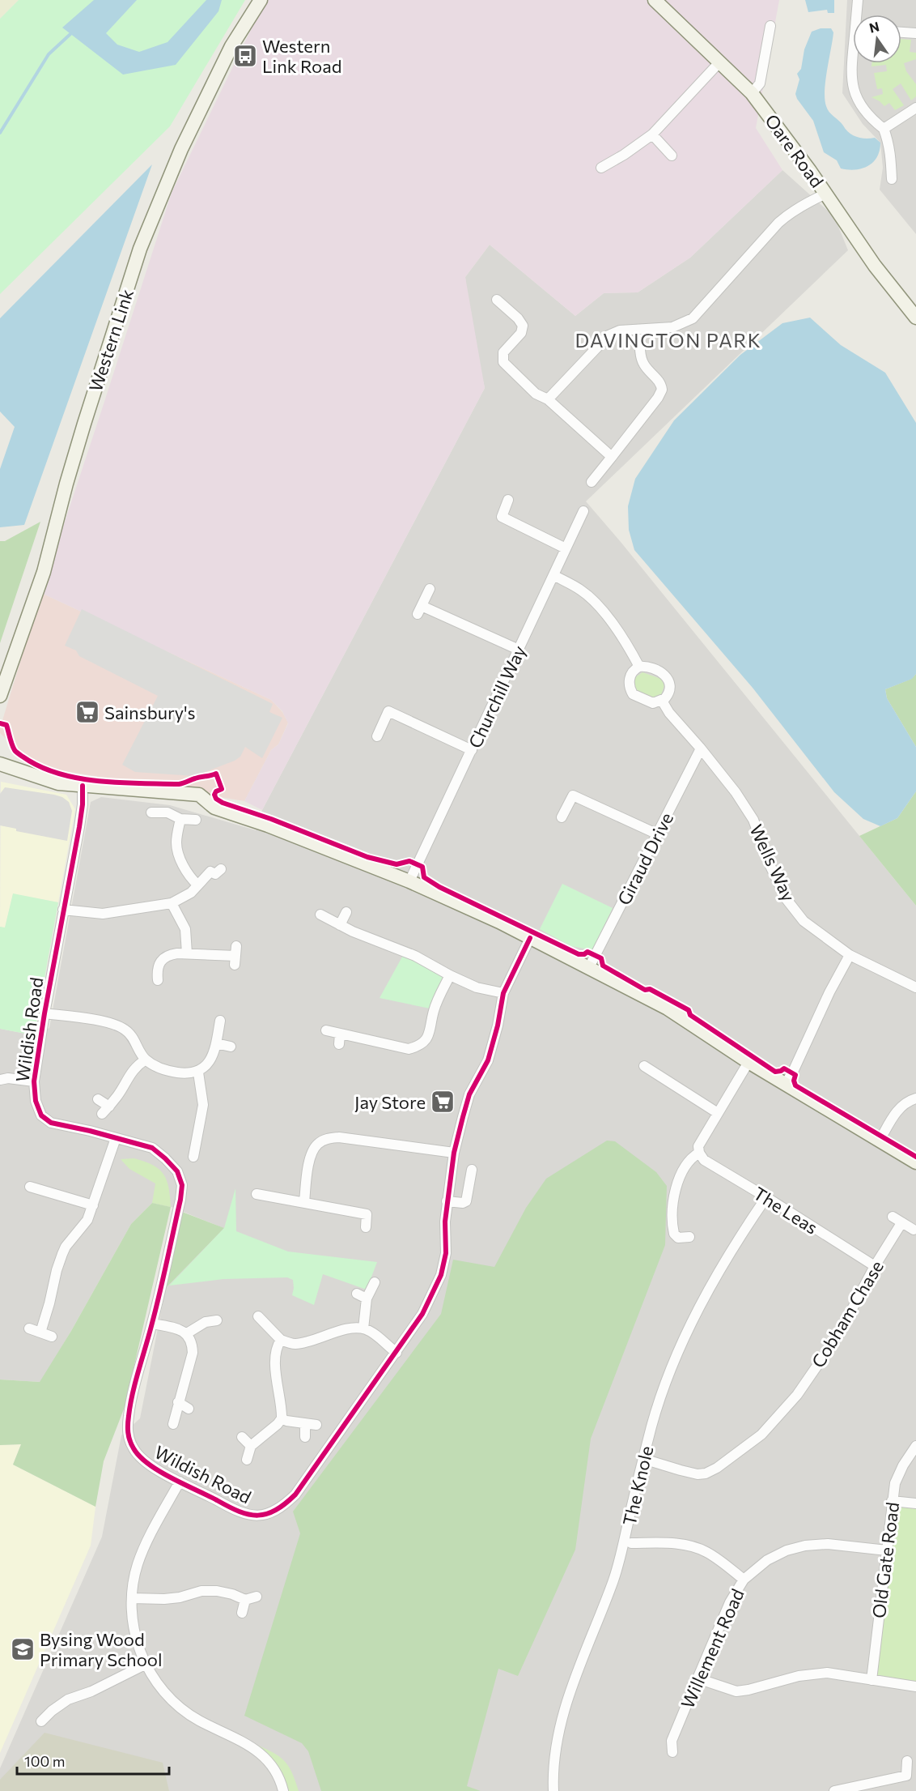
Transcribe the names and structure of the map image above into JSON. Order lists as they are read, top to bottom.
{
  "streets": {
    "street": [
      "Oare Road",
      "Western Link",
      "Churchill Way",
      "Giraud Drive",
      "Wells Way",
      "Wildish Road",
      "The Leas",
      "Cobham Chase",
      "The Knole",
      "Old Gate Road",
      "Willement Road"
    ]
  },
  "crossings": [
    ["Giraud Drive", "Wells Way"],
    ["The Leas", "Cobham Chase"],
    ["The Leas", "The Knole"],
    ["Cobham Chase", "The Knole"],
    ["Old Gate Road", "Willement Road"]
  ],
  "districts": ["DAVINGTON PARK"],
  "places": {
    "bus stop": ["Western Link Road"],
    "supermarket": ["Sainsbury's", "Jay Store"],
    "school or university": ["Bysing Wood Primary School"]
  },
  "scale_bar": "100 m",
  "north": "top"
}
